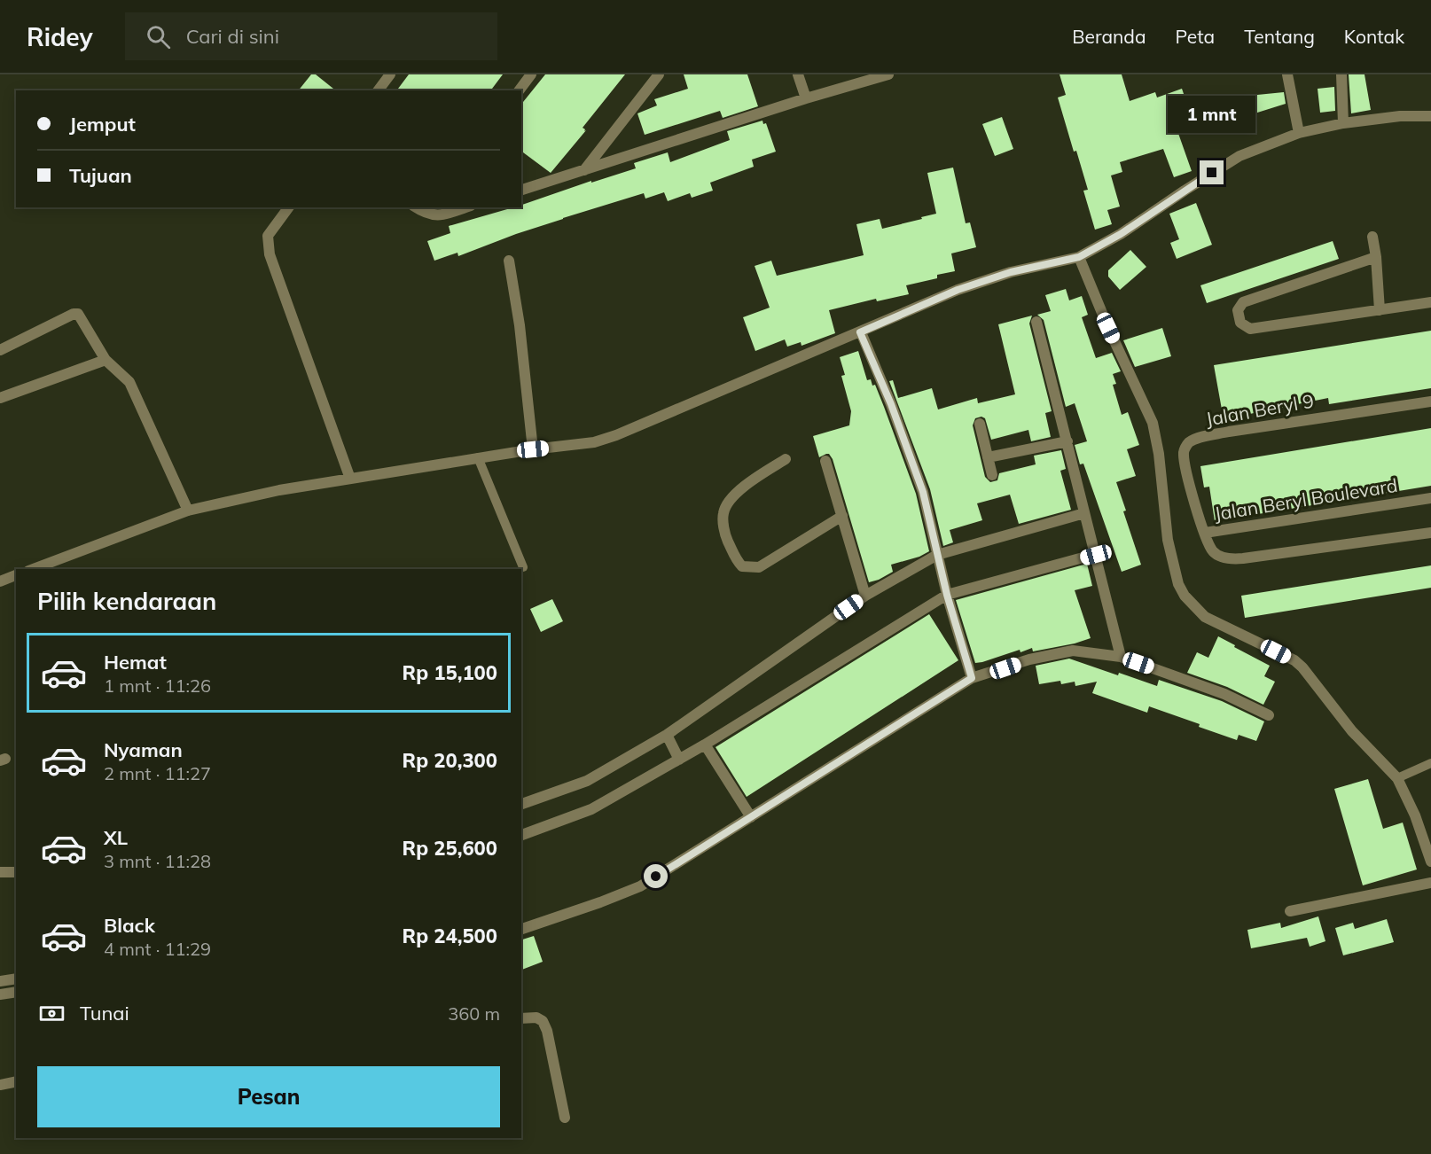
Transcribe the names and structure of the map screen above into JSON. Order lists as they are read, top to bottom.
{
  "streets": {
    "street": ["Jalan Beryl 9", "Jalan Beryl Boulevard"]
  },
  "crossings": [
    ["Jalan Beryl 9", "Jalan Beryl Boulevard"]
  ],
  "page": {
    "header": "Ridey",
    "search": "Cari di sini",
    "nav": [
      "Beranda",
      "Peta",
      "Tentang",
      "Kontak"
    ],
    "banner": ["Jemput", "Tujuan"],
    "bubble": "1 mnt",
    "heading": "Pilih kendaraan",
    "list": [
      {
        "name": "Hemat",
        "note": "1 mnt · 11:26",
        "value": "Rp 15,100"
      },
      {
        "name": "Nyaman",
        "note": "2 mnt · 11:27",
        "value": "Rp 20,300"
      },
      {
        "name": "XL",
        "note": "3 mnt · 11:28",
        "value": "Rp 25,600"
      },
      {
        "name": "Black",
        "note": "4 mnt · 11:29",
        "value": "Rp 24,500"
      }
    ],
    "pay": ["Tunai", "360 m"],
    "buttons": "Pesan"
  }
}
